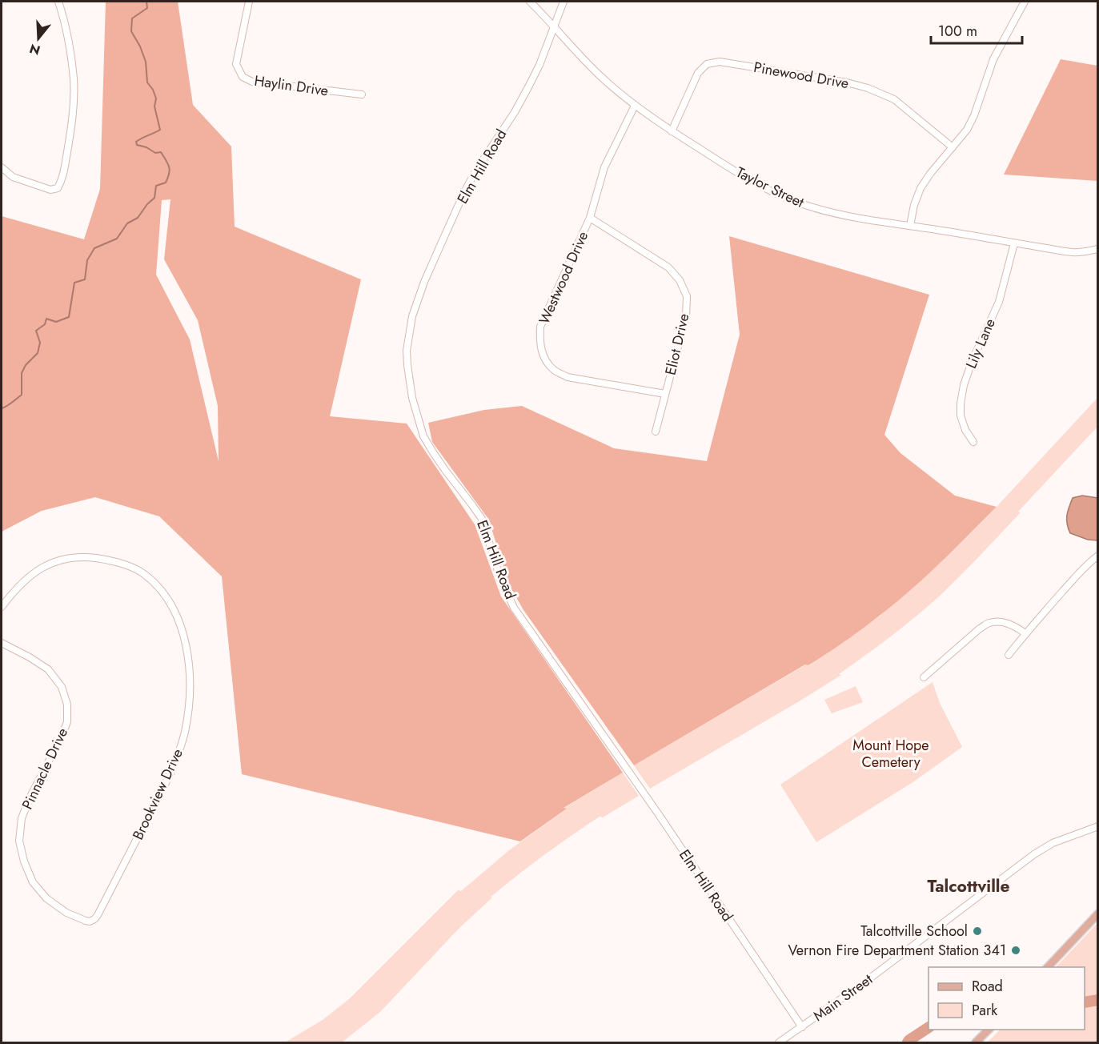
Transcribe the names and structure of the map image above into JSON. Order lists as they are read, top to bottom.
{
  "streets": {
    "street": [
      "Pinewood Drive",
      "Haylin Drive",
      "Elm Hill Road",
      "Taylor Street",
      "Westwood Drive",
      "Lily Lane",
      "Eliot Drive",
      "Pinnacle Drive",
      "Brookview Drive",
      "Main Street"
    ]
  },
  "crossings": [
    ["Pinewood Drive", "Taylor Street"],
    ["Elm Hill Road", "Taylor Street"],
    ["Elm Hill Road", "Main Street"],
    ["Taylor Street", "Westwood Drive"],
    ["Taylor Street", "Lily Lane"],
    ["Westwood Drive", "Eliot Drive"],
    ["Pinnacle Drive", "Brookview Drive"]
  ],
  "districts": ["Talcottville"],
  "parks": ["Mount Hope Cemetery"],
  "places": ["Talcottville School", "Vernon Fire Department Station 341"],
  "legend": ["Road", "Park"],
  "scale_bar": "100 m",
  "north": "bottom"
}
